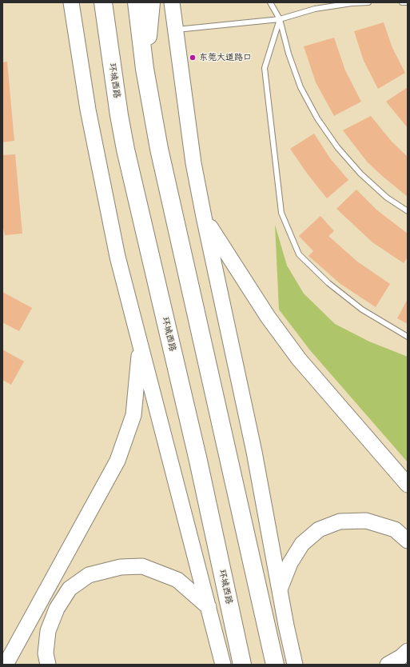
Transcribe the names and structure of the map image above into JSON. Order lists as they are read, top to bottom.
{
  "streets": {
    "highway": ["环城西路"]
  },
  "places": ["东莞大道路口"]
}
